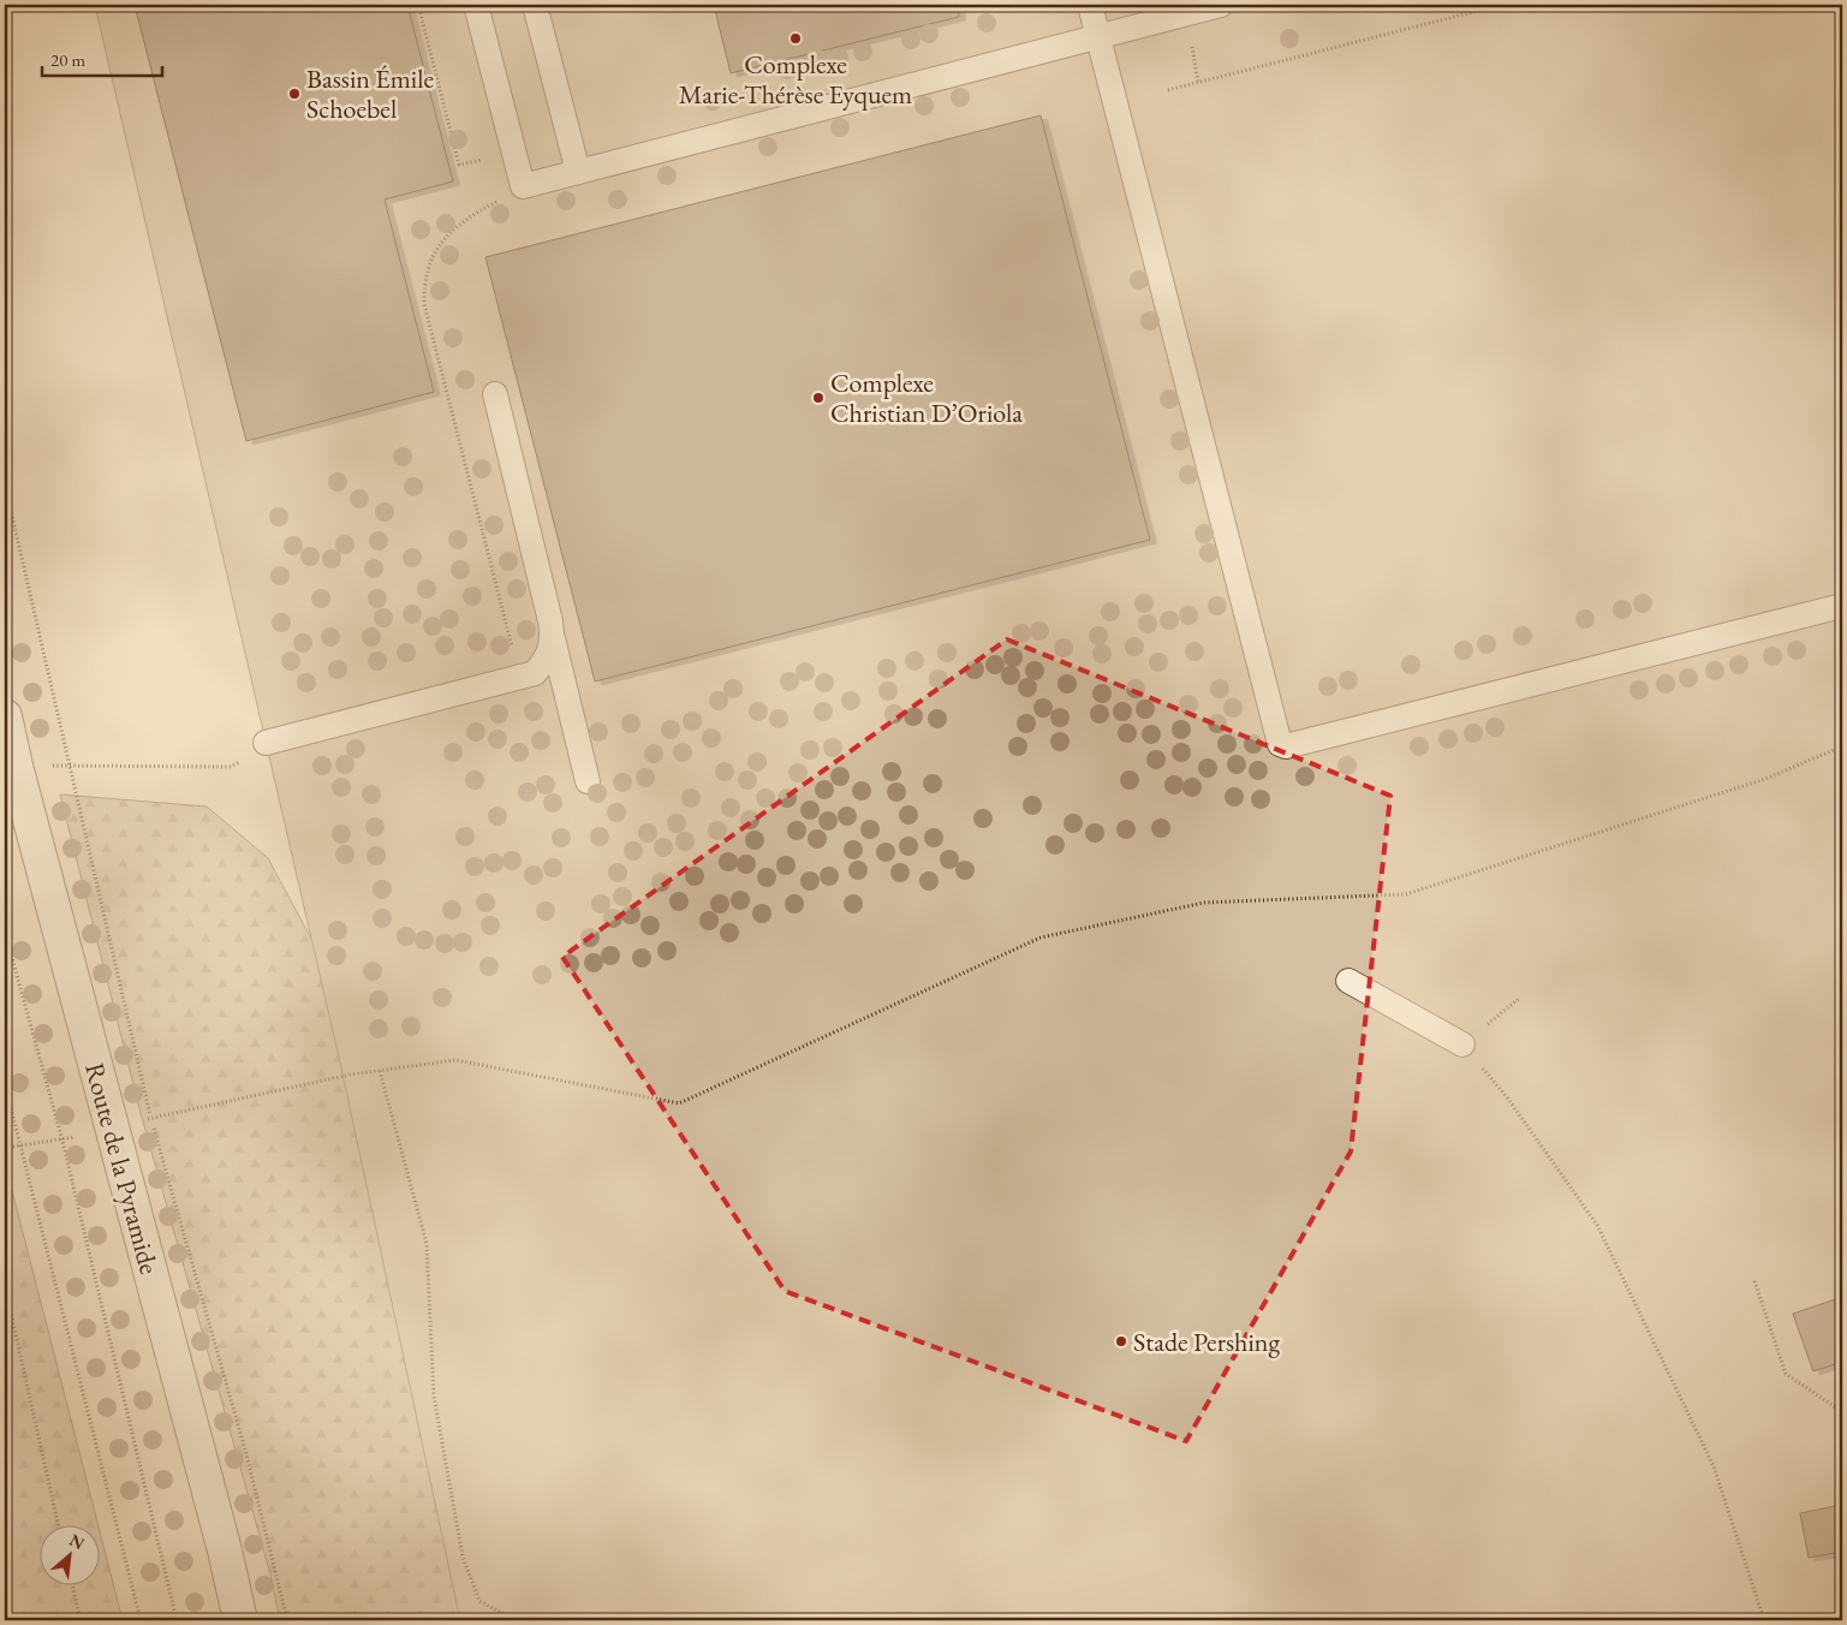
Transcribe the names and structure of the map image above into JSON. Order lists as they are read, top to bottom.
{
  "streets": {
    "street": ["Route de la Pyramide"]
  },
  "places": [
    "Complexe Marie-Thérèse Eyquem",
    "Bassin Émile Schoebel",
    "Complexe Christian D’Oriola",
    "Stade Pershing"
  ],
  "scale_bar": "20 m",
  "north": "top right"
}
